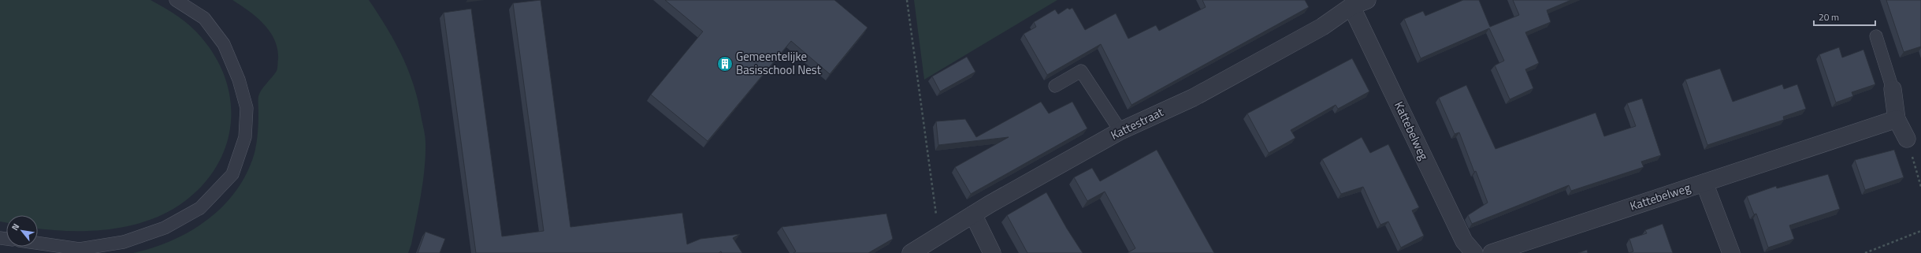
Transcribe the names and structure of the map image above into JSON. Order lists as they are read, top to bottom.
{
  "streets": {
    "street": ["Kattestraat", "Kattebelweg"]
  },
  "crossings": [
    ["Kattestraat", "Kattebelweg"]
  ],
  "places": {
    "building": ["Gemeentelijke Basisschool Nest"]
  },
  "scale_bar": "20 m",
  "north": "top left"
}
